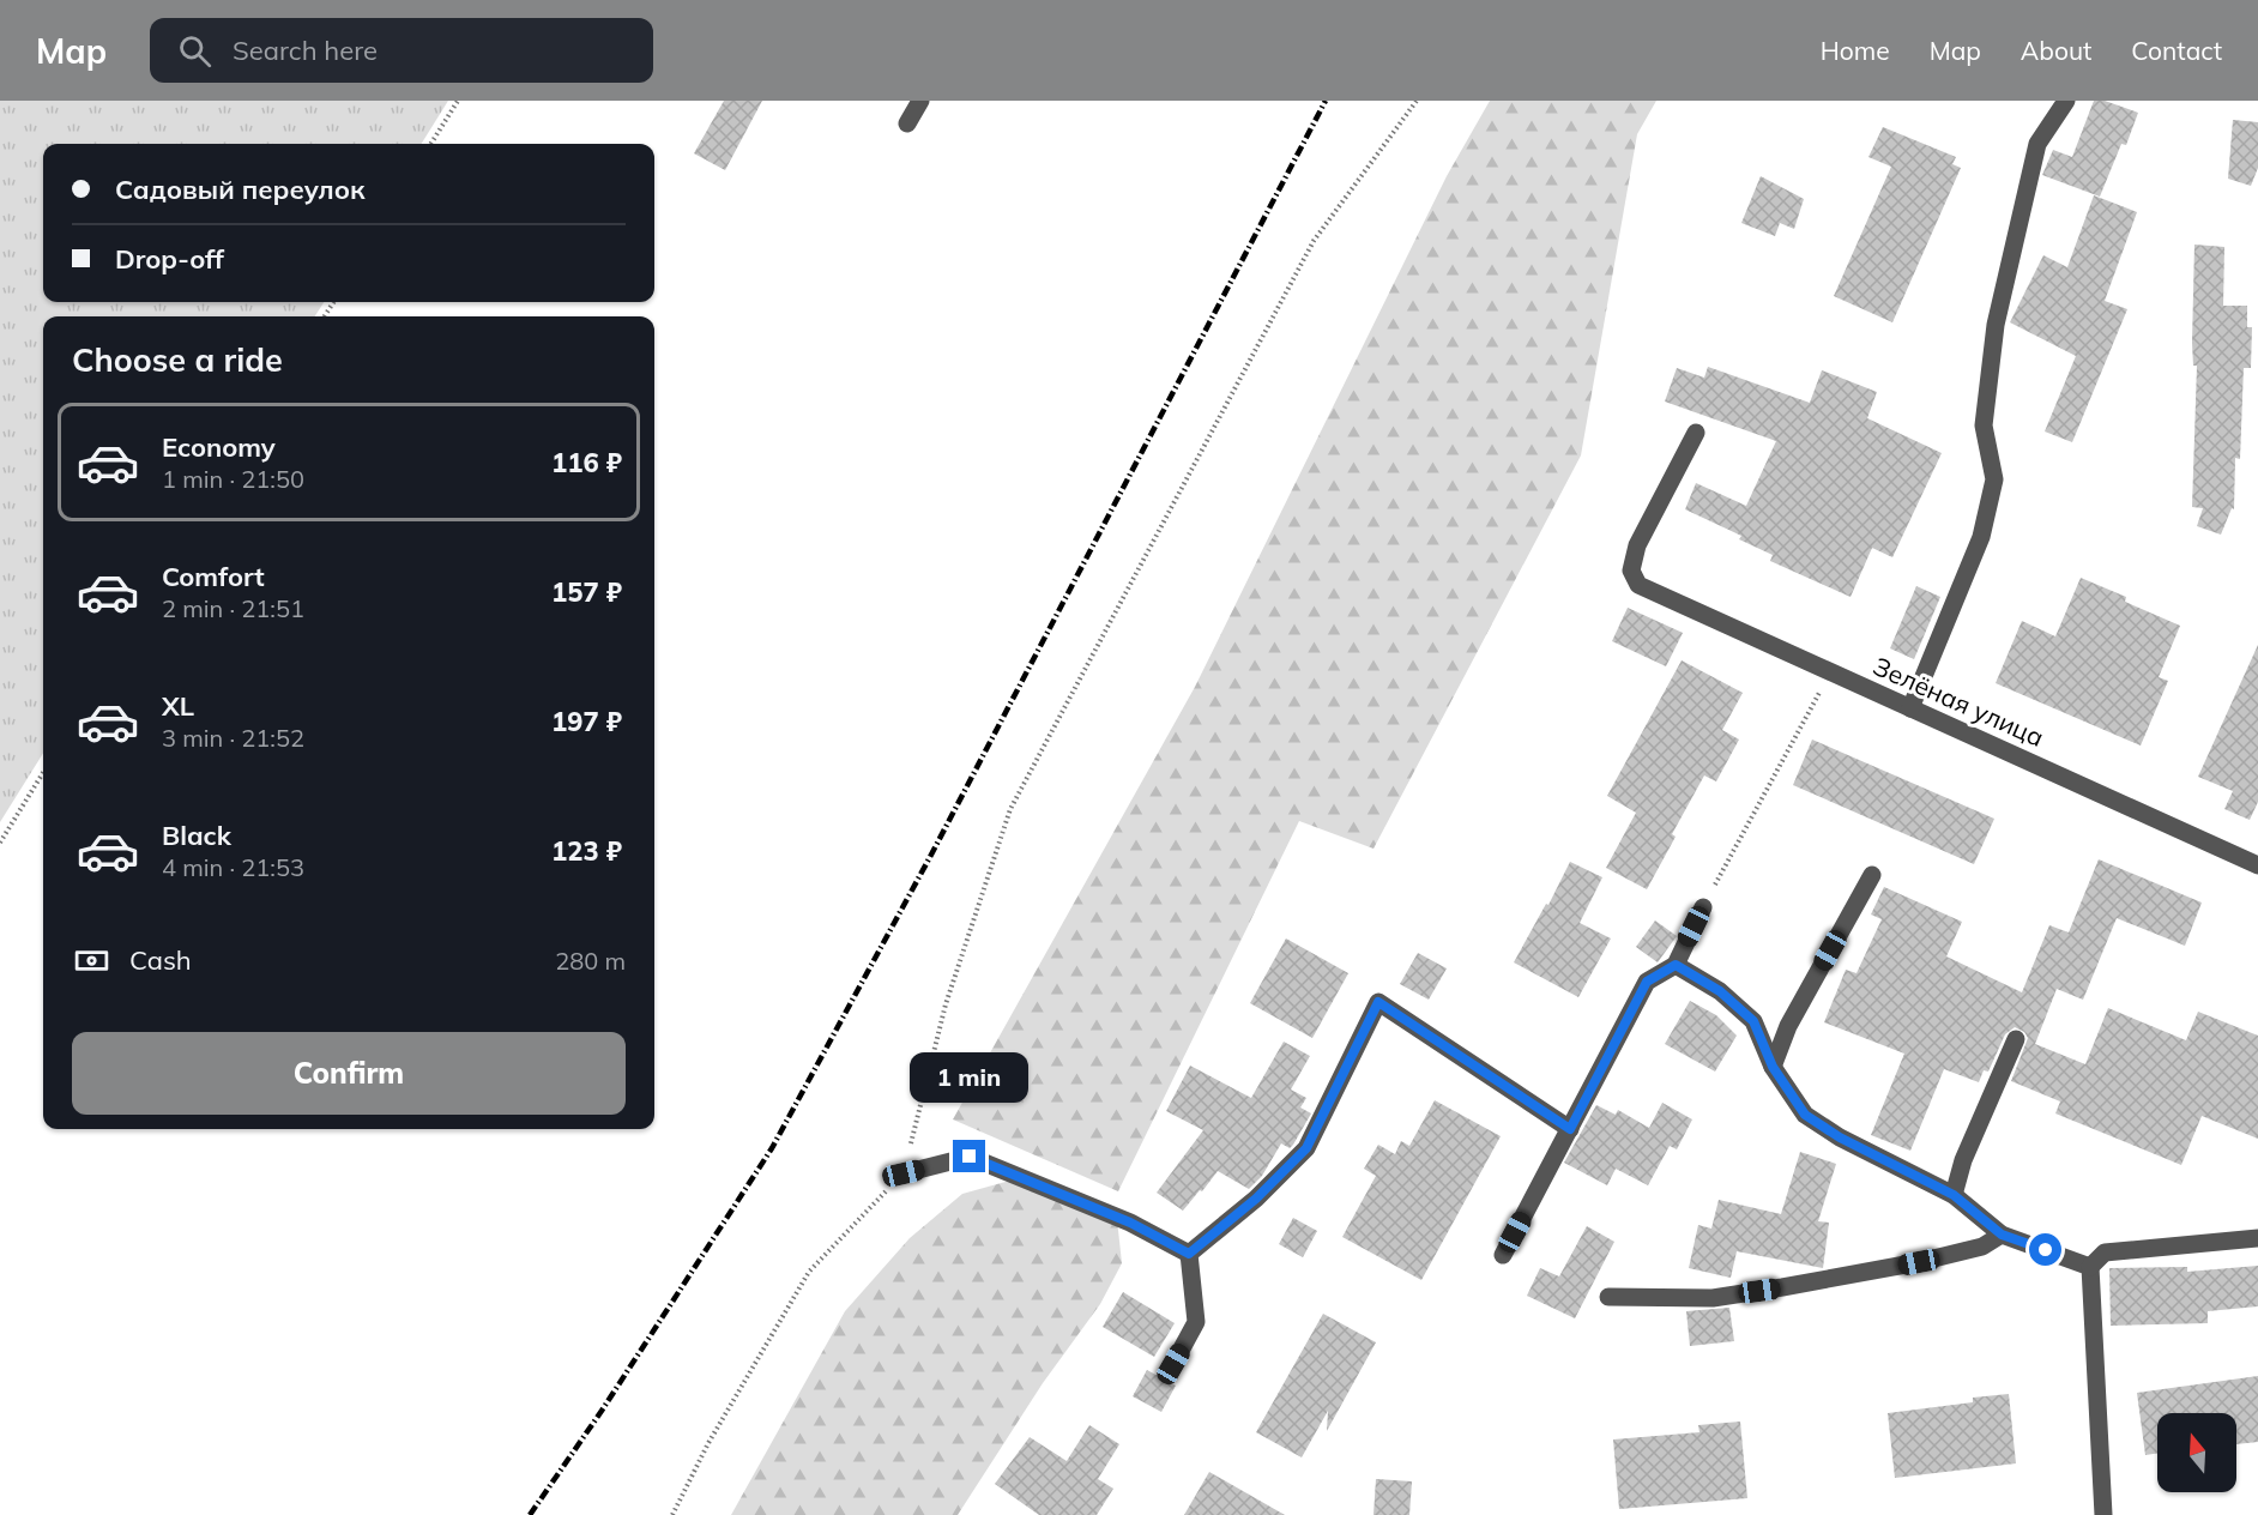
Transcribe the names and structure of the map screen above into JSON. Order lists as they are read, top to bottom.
{
  "streets": {
    "street": ["Зелёная улица"]
  },
  "north": "top",
  "page": {
    "header": "Map",
    "search": "Search here",
    "nav": [
      "Home",
      "Map",
      "About",
      "Contact"
    ],
    "banner": ["Садовый переулок", "Drop-off"],
    "heading": "Choose a ride",
    "list": [
      {
        "name": "Economy",
        "note": "1 min · 21:50",
        "value": "116 ₽"
      },
      {
        "name": "Comfort",
        "note": "2 min · 21:51",
        "value": "157 ₽"
      },
      {
        "name": "XL",
        "note": "3 min · 21:52",
        "value": "197 ₽"
      },
      {
        "name": "Black",
        "note": "4 min · 21:53",
        "value": "123 ₽"
      }
    ],
    "pay": ["Cash", "280 m"],
    "buttons": "Confirm",
    "bubble": "1 min"
  }
}
